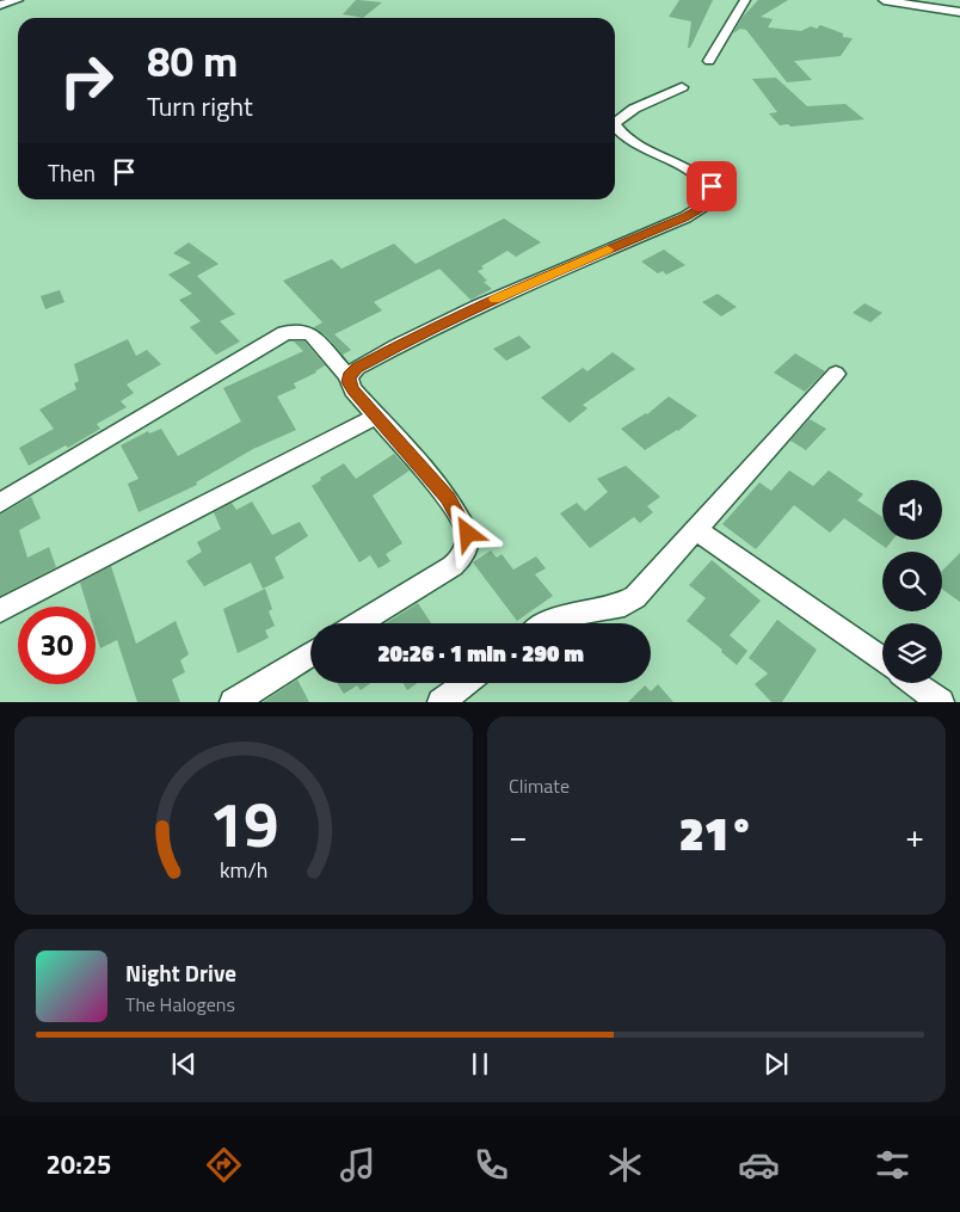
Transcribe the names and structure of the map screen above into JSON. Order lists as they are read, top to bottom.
{
  "page": {
    "turn": ["80 m", "Turn right"],
    "then": "Then",
    "limit": "30",
    "trip": "20:26 · 1 min · 290 m",
    "tile": "Climate",
    "heat": ["−", "21°", "+"],
    "song": ["Night Drive", "The Halogens"],
    "tabs": "20:25",
    "gauge": ["19", "km/h"]
  }
}
